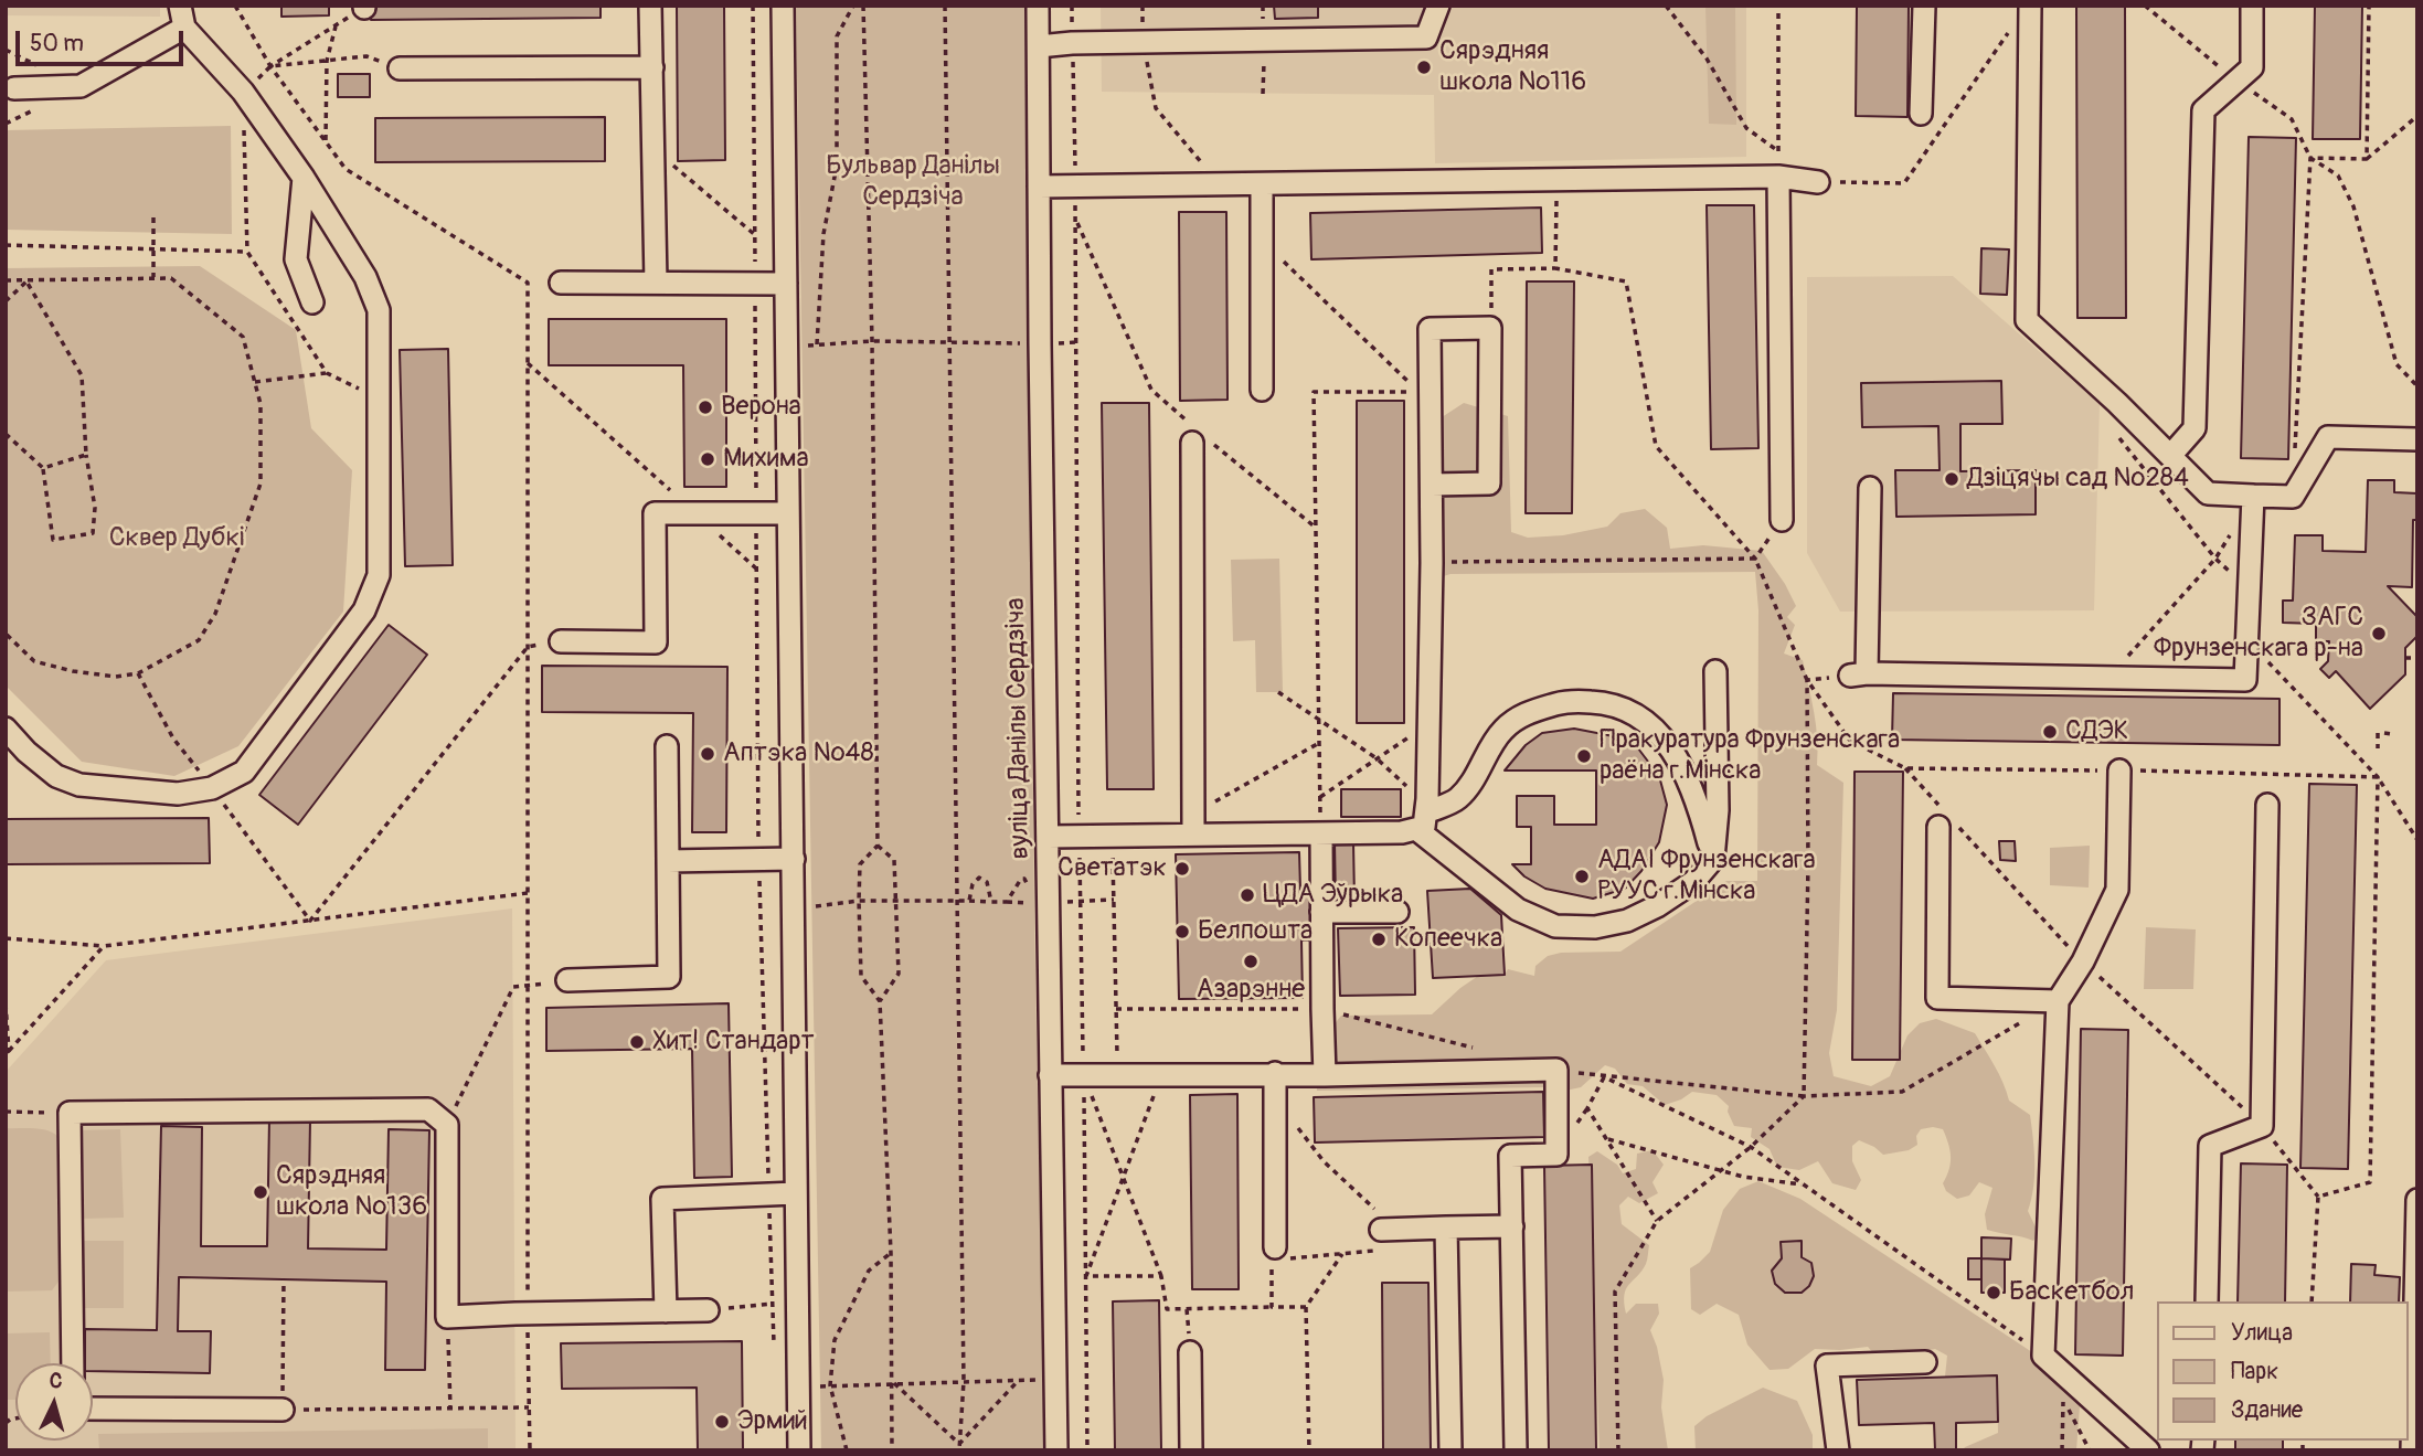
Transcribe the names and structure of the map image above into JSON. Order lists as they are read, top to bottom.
{
  "streets": {
    "street": ["вуліца Данілы Сердзіча"]
  },
  "parks": ["Бульвар Данілы Сердзіча", "Сквер Дубкі"],
  "places": [
    "Сярэдняя школа №116",
    "Верона",
    "Михима",
    "Дзіцячы сад №284",
    "ЗАГС Фрунзенскага р-на",
    "СДЭК",
    "Аптэка №48",
    "Пракуратура Фрунзенскага раёна г.Мінска",
    "Светатэк",
    "АДАІ Фрунзенскага РУУС г.Мінска",
    "ЦДА Эўрыка",
    "Белпошта",
    "Копеечка",
    "Азарэнне",
    "Хит! Стандарт",
    "Сярэдняя школа №136",
    "Баскетбол",
    "Эрмий"
  ],
  "legend": ["Улица", "Парк", "Здание"],
  "scale_bar": "50 m",
  "north": "top"
}
